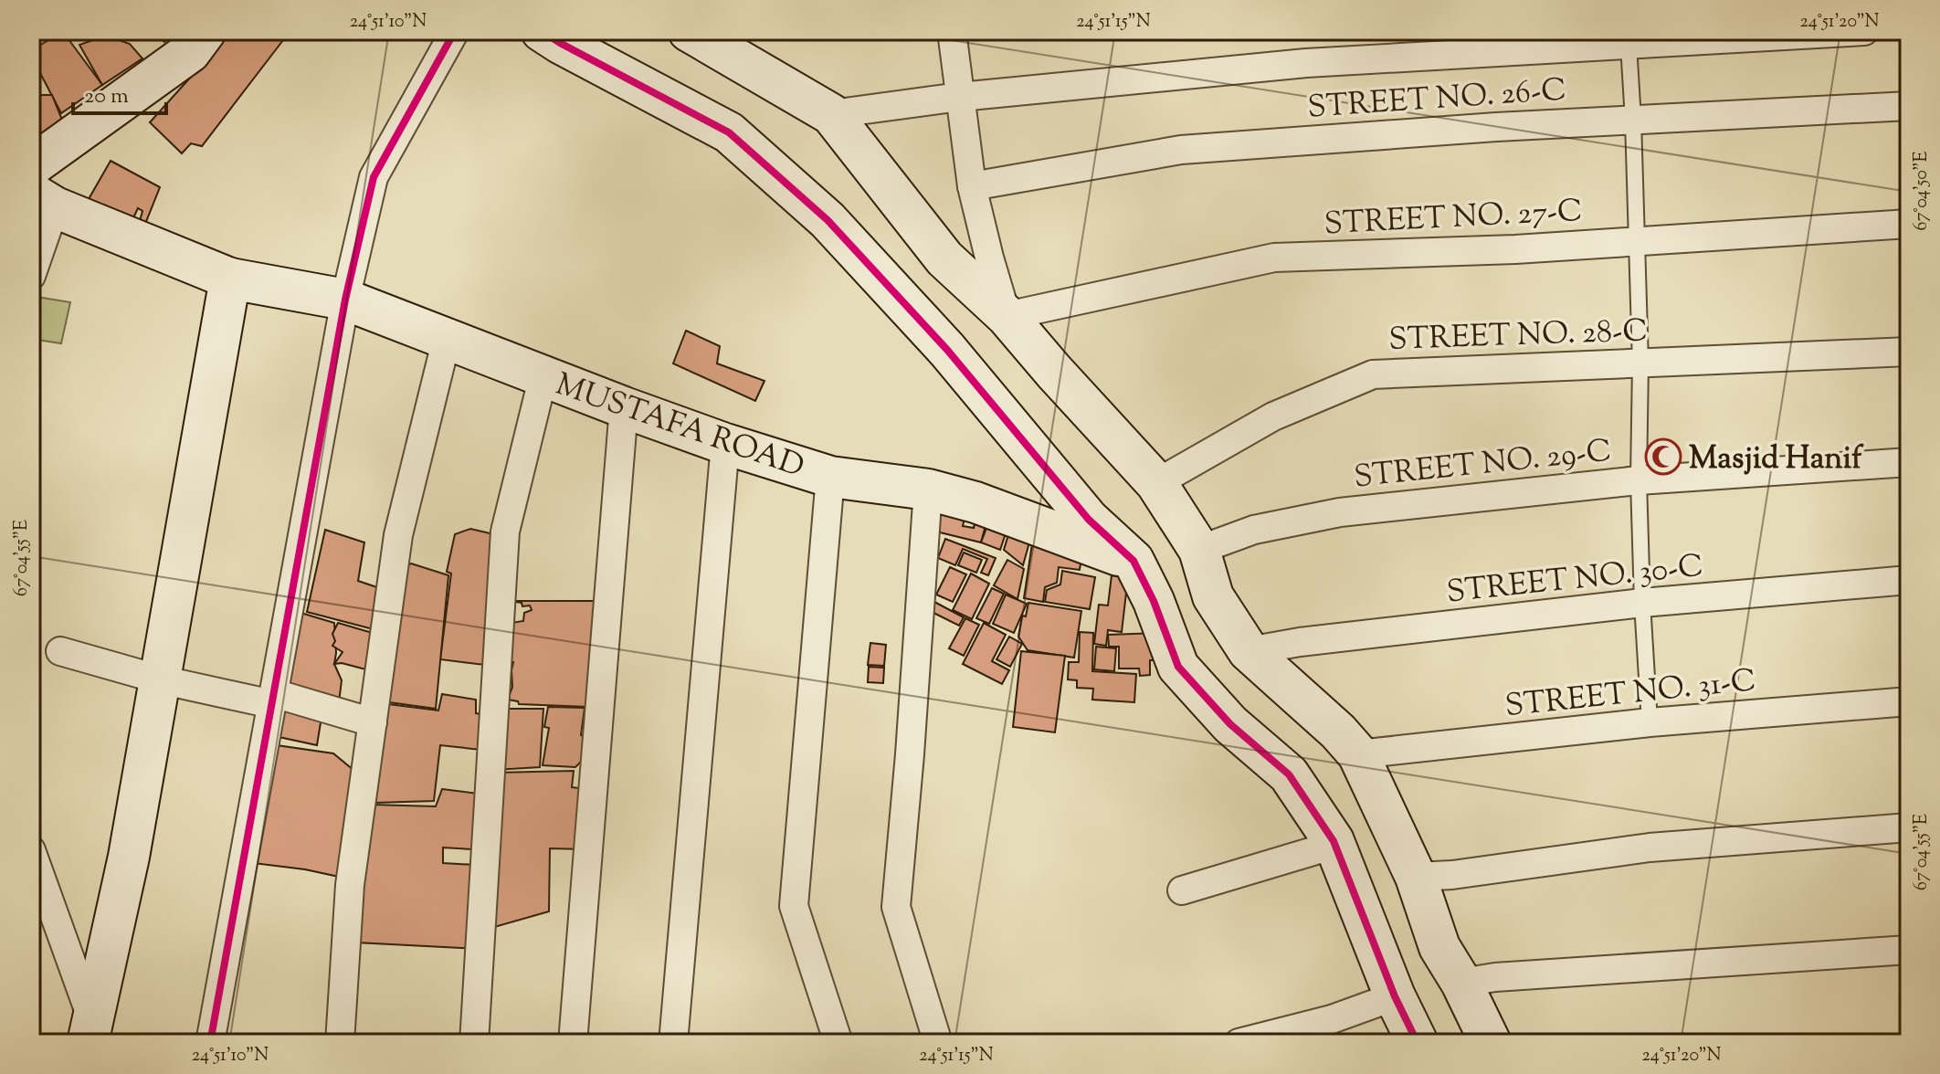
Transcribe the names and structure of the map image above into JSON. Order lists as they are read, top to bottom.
{
  "streets": {
    "street": [
      "STREET NO. 26-C",
      "STREET NO. 27-C",
      "STREET NO. 28-C",
      "MUSTAFA ROAD",
      "STREET NO. 29-C",
      "STREET NO. 30-C",
      "STREET NO. 31-C"
    ]
  },
  "places": {
    "mosque": ["Masjid Hanif"]
  },
  "scale_bar": "20 m",
  "coordinates": [
    "24°51'10\"N",
    "24°51'15\"N",
    "24°51'20\"N",
    "67°04'50\"E",
    "67°04'55\"E"
  ]
}
